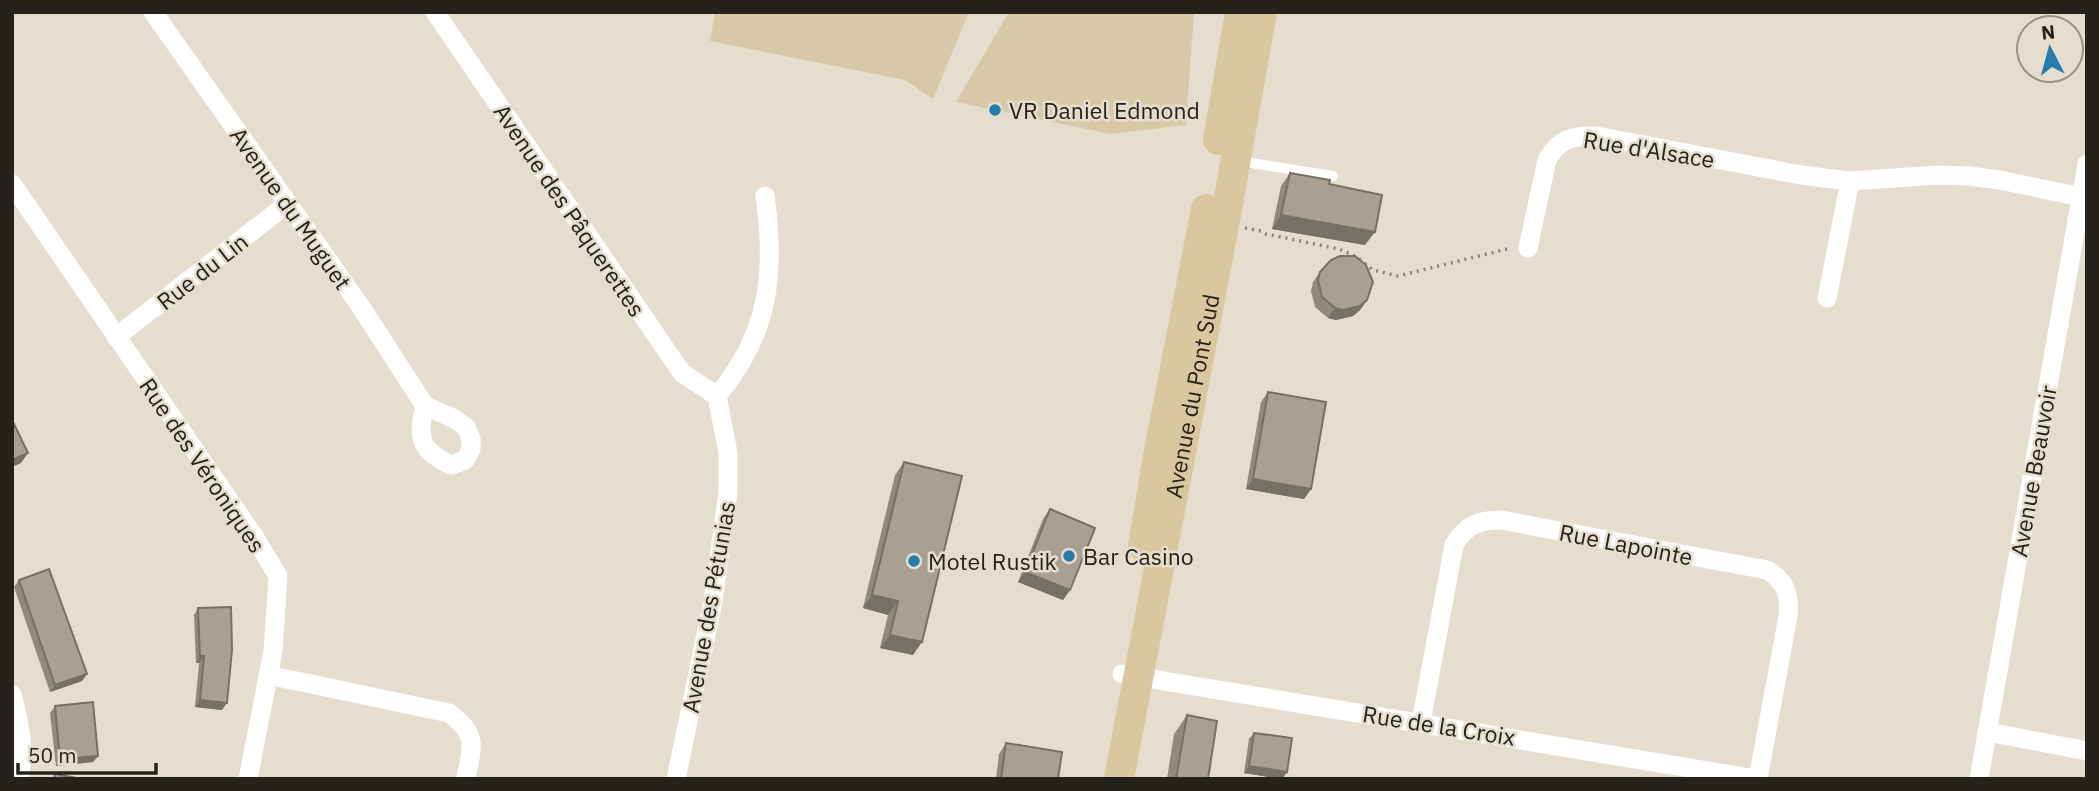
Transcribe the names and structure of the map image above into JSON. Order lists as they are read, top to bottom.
{
  "streets": {
    "main road": ["Avenue du Pont Sud"],
    "street": [
      "Rue d'Alsace",
      "Avenue du Muguet",
      "Avenue des Pâquerettes",
      "Rue du Lin",
      "Rue des Véroniques",
      "Avenue Beauvoir",
      "Rue Lapointe",
      "Avenue des Pétunias",
      "Rue de la Croix"
    ]
  },
  "crossings": [
    ["Rue d'Alsace", "Avenue Beauvoir"],
    ["Avenue du Muguet", "Rue du Lin"],
    ["Avenue des Pâquerettes", "Avenue des Pétunias"],
    ["Rue du Lin", "Rue des Véroniques"],
    ["Avenue du Pont Sud", "Rue de la Croix"],
    ["Rue Lapointe", "Rue de la Croix"]
  ],
  "places": ["VR Daniel Edmond", "Bar Casino", "Motel Rustik"],
  "scale_bar": "50 m",
  "north": "top"
}
